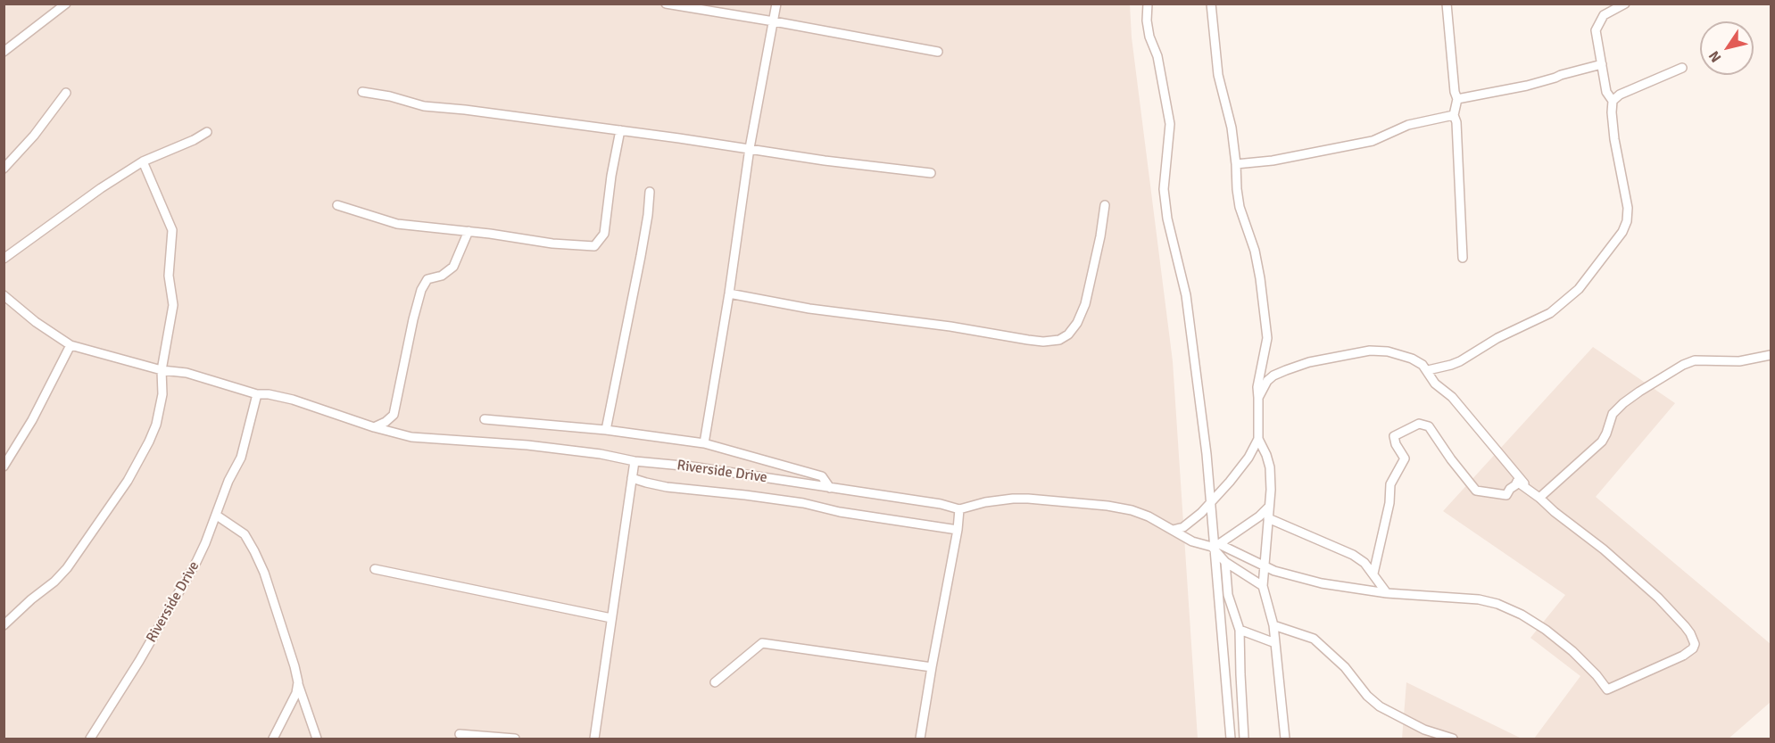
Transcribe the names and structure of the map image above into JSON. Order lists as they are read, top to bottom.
{
  "streets": {
    "street": ["Riverside Drive"]
  },
  "north": "bottom left"
}
